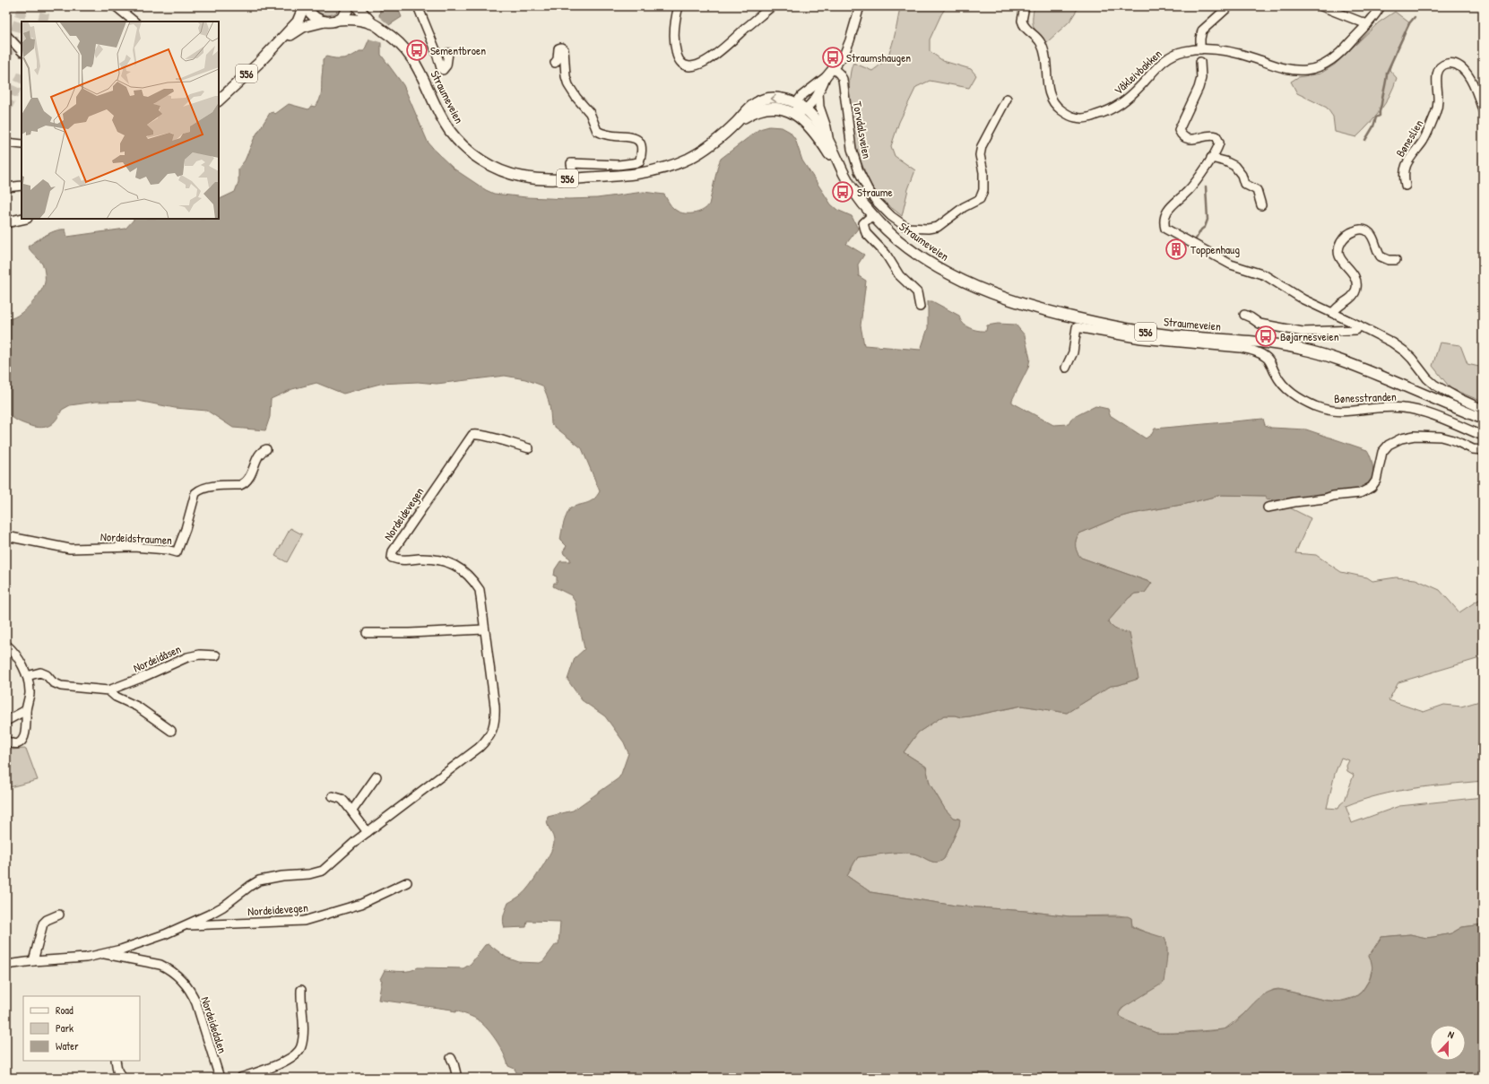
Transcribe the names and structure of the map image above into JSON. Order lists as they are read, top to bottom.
{
  "streets": {
    "main road": ["556", "Straumeveien"],
    "street": [
      "Våkleivbakken",
      "Torvdalsveien",
      "Bøneslien",
      "Bønesstranden",
      "Nordeidevegen",
      "Nordeidstraumen",
      "Nordeidåsen",
      "Nordeidedalen"
    ]
  },
  "crossings": [
    ["556", "Straumeveien"],
    ["Nordeidevegen", "Nordeidedalen"]
  ],
  "places": {
    "bus stop": [
      "Sementbroen",
      "Straumshaugen",
      "Straume",
      "Bøjarnesveien"
    ],
    "building": ["Toppenhaug"]
  },
  "legend": ["Road", "Park", "Water"],
  "north": "top"
}
